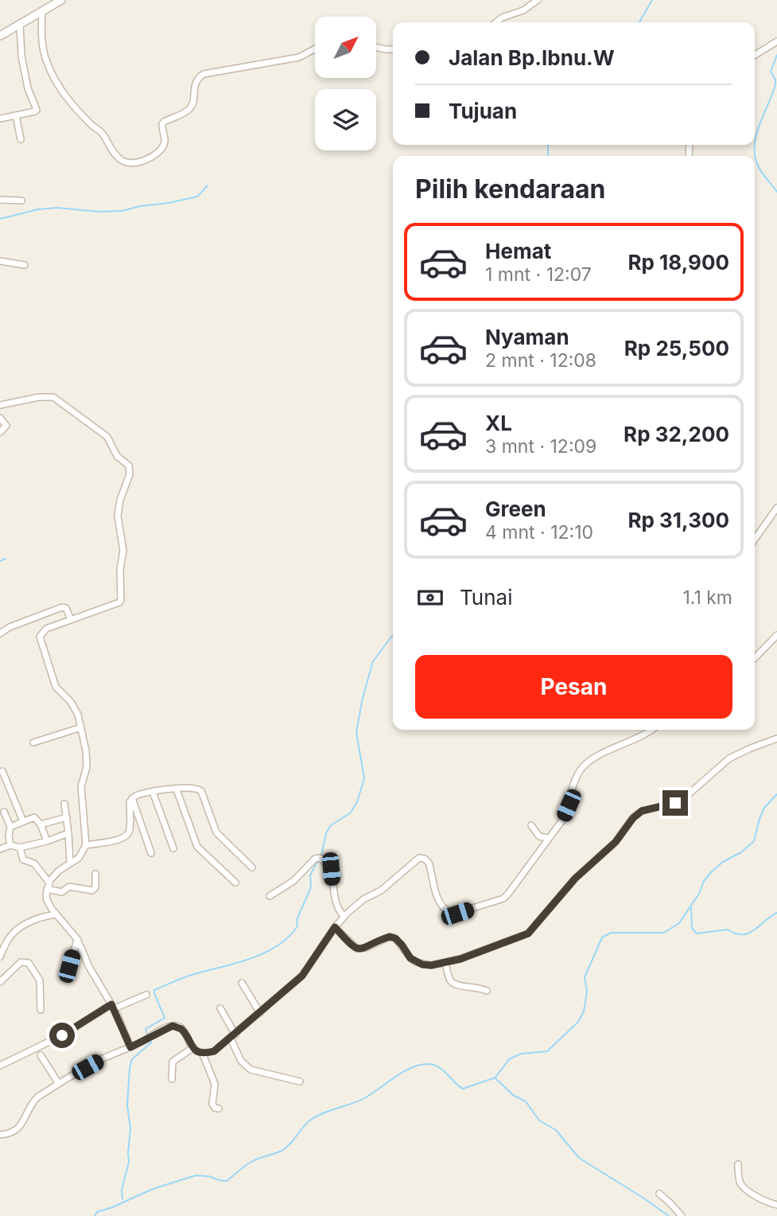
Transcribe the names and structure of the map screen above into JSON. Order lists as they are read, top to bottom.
{
  "north": "top right",
  "page": {
    "banner": ["Jalan Bp.Ibnu.W", "Tujuan"],
    "heading": "Pilih kendaraan",
    "list": [
      {
        "name": "Hemat",
        "note": "1 mnt · 12:07",
        "value": "Rp 18,900"
      },
      {
        "name": "Nyaman",
        "note": "2 mnt · 12:08",
        "value": "Rp 25,500"
      },
      {
        "name": "XL",
        "note": "3 mnt · 12:09",
        "value": "Rp 32,200"
      },
      {
        "name": "Green",
        "note": "4 mnt · 12:10",
        "value": "Rp 31,300"
      }
    ],
    "pay": ["Tunai", "1.1 km"],
    "buttons": "Pesan"
  }
}
